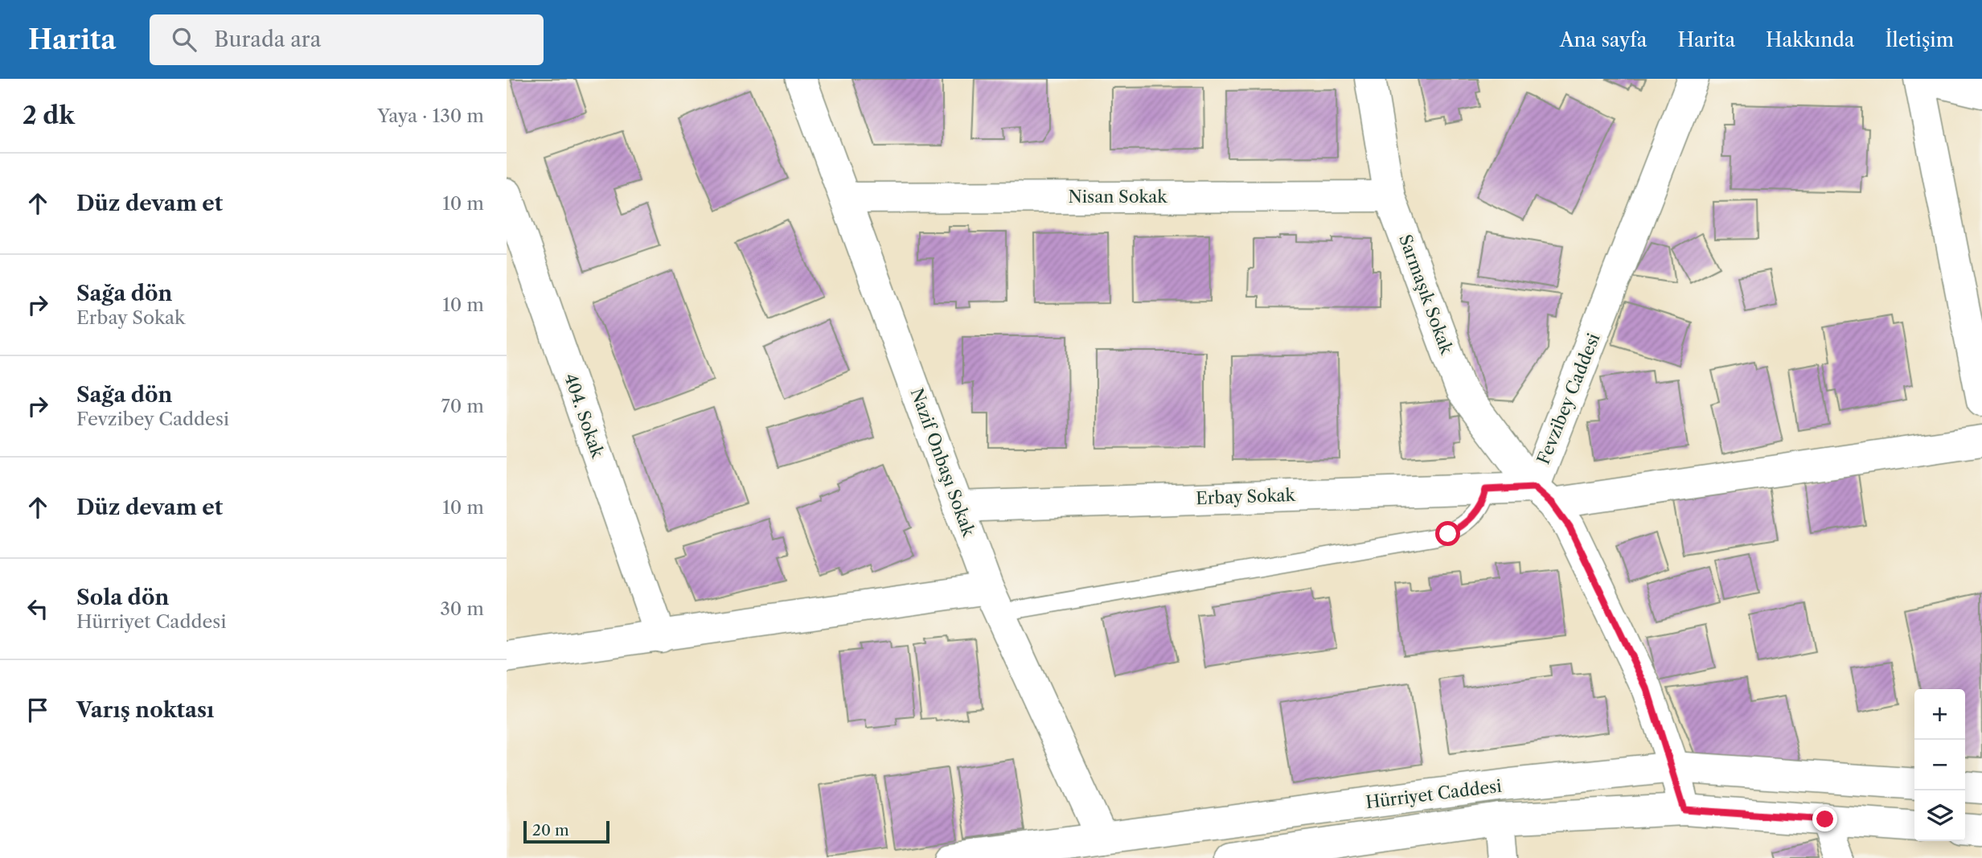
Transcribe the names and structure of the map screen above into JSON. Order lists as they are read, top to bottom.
{
  "streets": {
    "street": [
      "Nisan Sokak",
      "Sarmaşık Sokak",
      "Fevzibey Caddesi",
      "404. Sokak",
      "Nazif Onbaşı Sokak",
      "Erbay Sokak",
      "Hürriyet Caddesi"
    ]
  },
  "crossings": [
    ["Nisan Sokak", "Sarmaşık Sokak"],
    ["Nisan Sokak", "Nazif Onbaşı Sokak"],
    ["Sarmaşık Sokak", "Fevzibey Caddesi"],
    ["Sarmaşık Sokak", "Erbay Sokak"],
    ["Fevzibey Caddesi", "Erbay Sokak"],
    ["Nazif Onbaşı Sokak", "Erbay Sokak"],
    ["Nazif Onbaşı Sokak", "Hürriyet Caddesi"]
  ],
  "scale_bar": "20 m",
  "page": {
    "header": "Harita",
    "search": "Burada ara",
    "nav": [
      "Ana sayfa",
      "Harita",
      "Hakkında",
      "İletişim"
    ],
    "heading": ["2 dk", "Yaya · 130 m"],
    "list": [
      ["Düz devam et", "10 m"],
      ["Sağa dön", "Erbay Sokak", "10 m"],
      ["Sağa dön", "Fevzibey Caddesi", "70 m"],
      ["Düz devam et", "10 m"],
      ["Sola dön", "Hürriyet Caddesi", "30 m"],
      "Varış noktası"
    ],
    "map_buttons": ["+", "−"],
    "scale": "20 m"
  }
}
